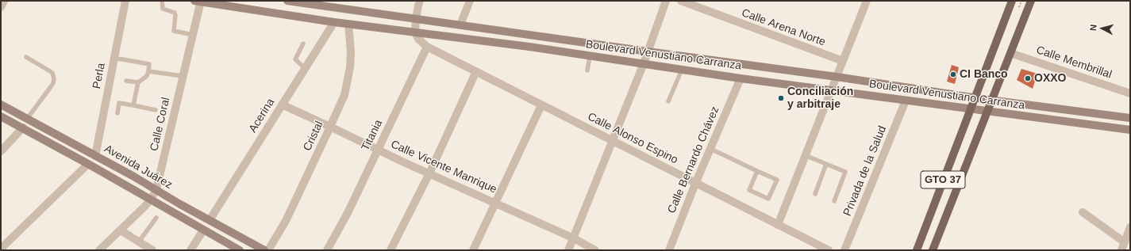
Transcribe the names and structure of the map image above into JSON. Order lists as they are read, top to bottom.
{
  "streets": {
    "main road": ["Boulevard Venustiano Carranza", "Avenida Juárez", "GTO 37"],
    "street": [
      "Calle Arena Norte",
      "Calle Membrillal",
      "Perla",
      "Acerina",
      "Calle Coral",
      "Titania",
      "Cristal",
      "Calle Alonso Espino",
      "Calle Bernardo Chávez",
      "Calle Vicente Manrique",
      "Privada de la Salud"
    ]
  },
  "crossings": [
    ["Boulevard Venustiano Carranza", "Acerina"],
    ["Boulevard Venustiano Carranza", "Calle Coral"],
    ["Boulevard Venustiano Carranza", "Cristal"],
    ["Boulevard Venustiano Carranza", "Calle Bernardo Chávez"],
    ["Boulevard Venustiano Carranza", "Privada de la Salud"],
    ["Boulevard Venustiano Carranza", "GTO 37"],
    ["Calle Membrillal", "GTO 37"],
    ["Perla", "Avenida Juárez"],
    ["Acerina", "Avenida Juárez"],
    ["Acerina", "Calle Vicente Manrique"],
    ["Calle Coral", "Avenida Juárez"],
    ["Titania", "Calle Alonso Espino"],
    ["Titania", "Calle Vicente Manrique"],
    ["Cristal", "Calle Vicente Manrique"],
    ["Calle Alonso Espino", "Calle Bernardo Chávez"]
  ],
  "places": ["CI Banco", "OXXO", "Conciliación y arbitraje"],
  "north": "left"
}
